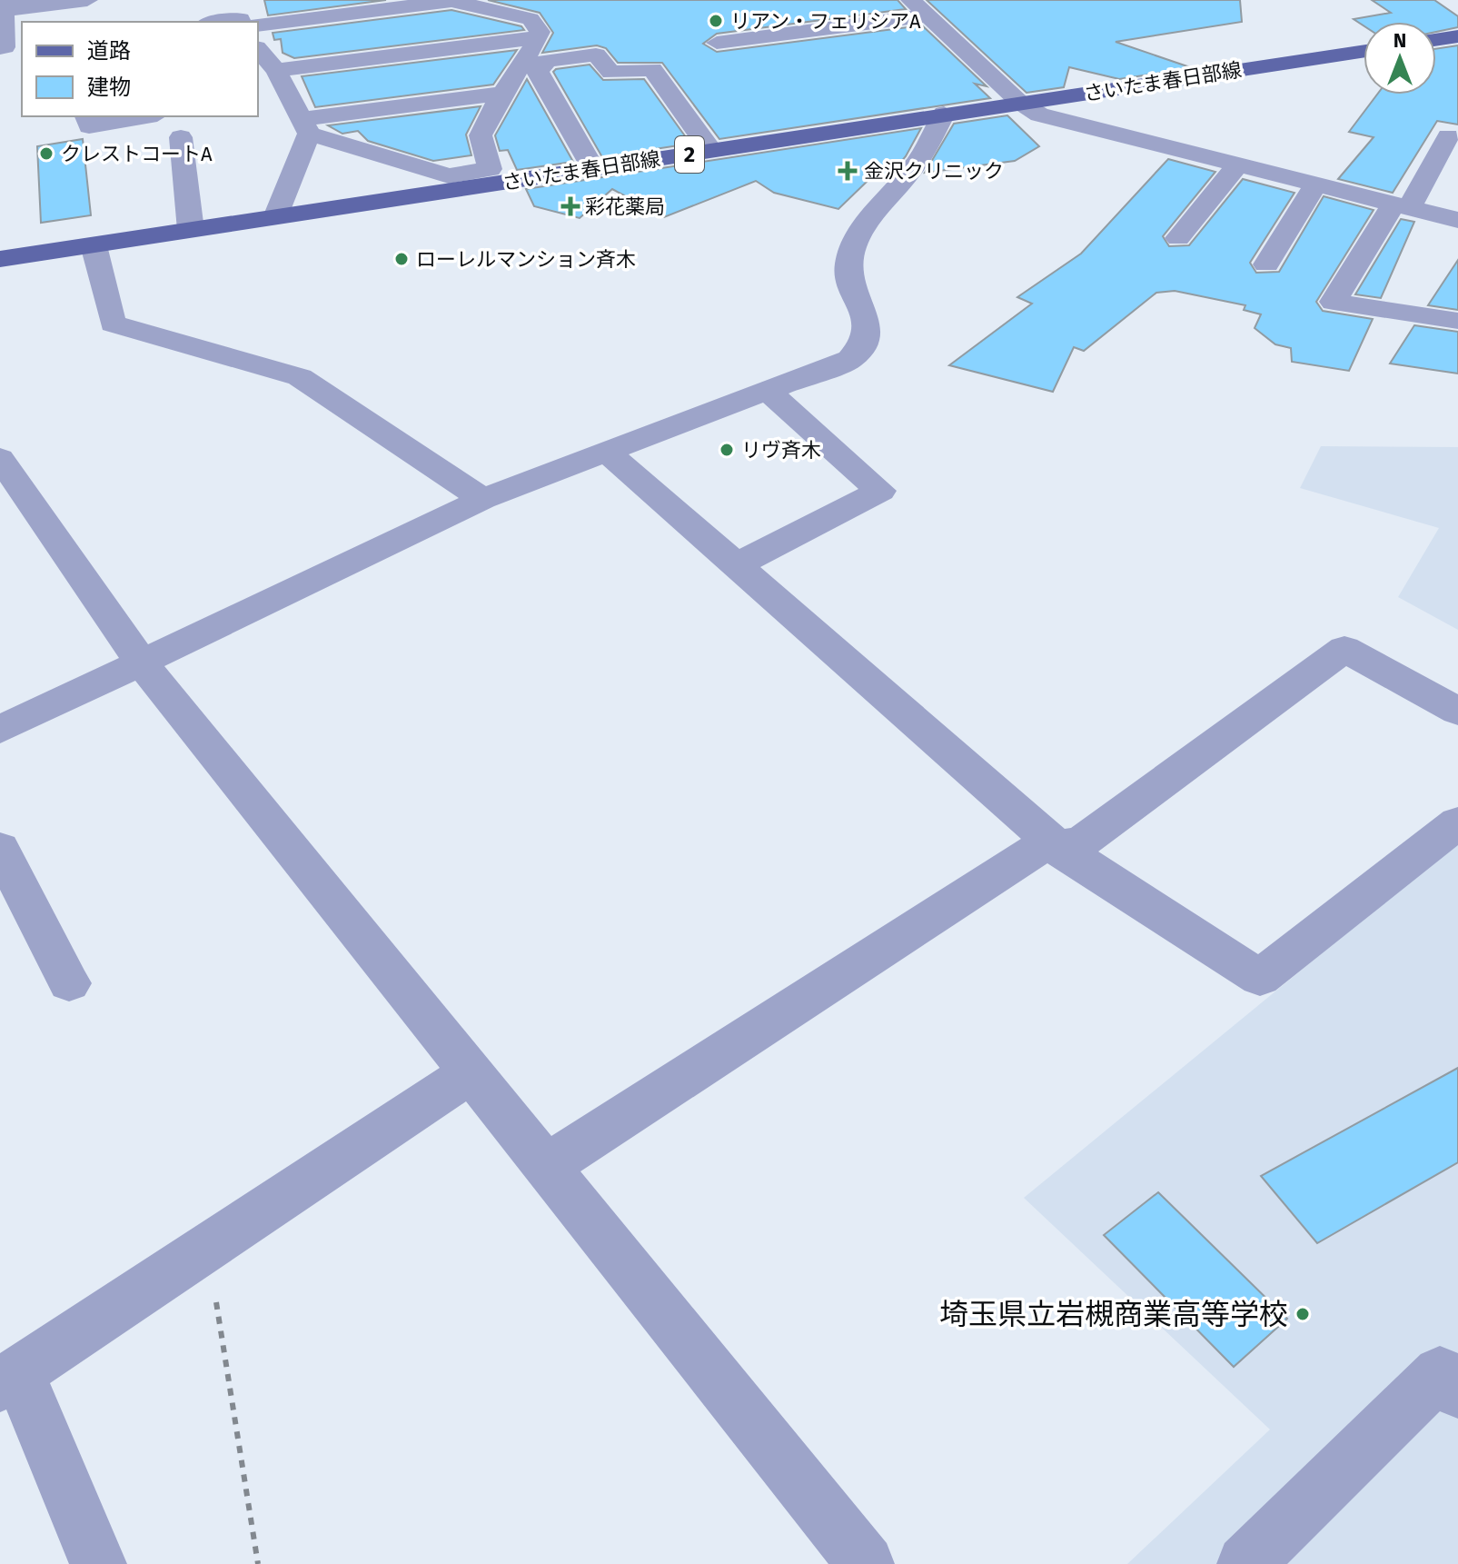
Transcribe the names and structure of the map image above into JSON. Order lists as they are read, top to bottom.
{
  "streets": {
    "main road": ["さいたま春日部線", "2"]
  },
  "places": {
    "other": [
      "リアン・フェリシアA",
      "クレストコートA",
      "ローレルマンション斉木",
      "リヴ斉木",
      "埼玉県立岩槻商業高等学校"
    ],
    "health": ["金沢クリニック", "彩花薬局"]
  },
  "legend": ["道路", "建物"],
  "north": "top"
}
